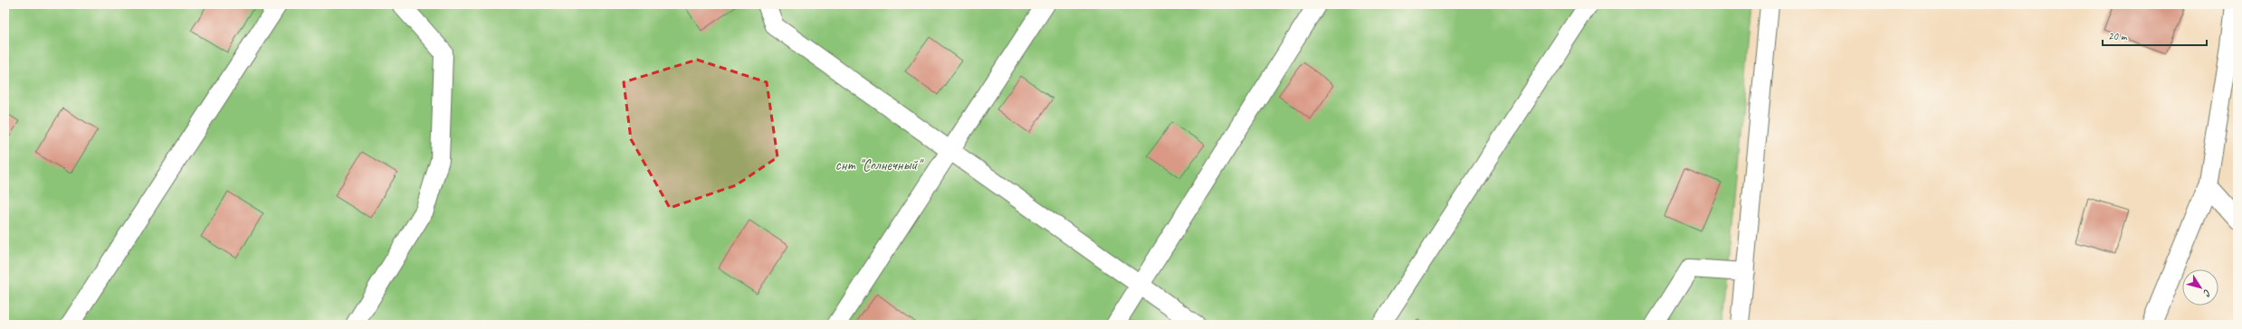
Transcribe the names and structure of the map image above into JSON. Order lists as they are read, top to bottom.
{
  "parks": ["снт \"Солнечный\""],
  "scale_bar": "20 m",
  "north": "bottom right"
}
